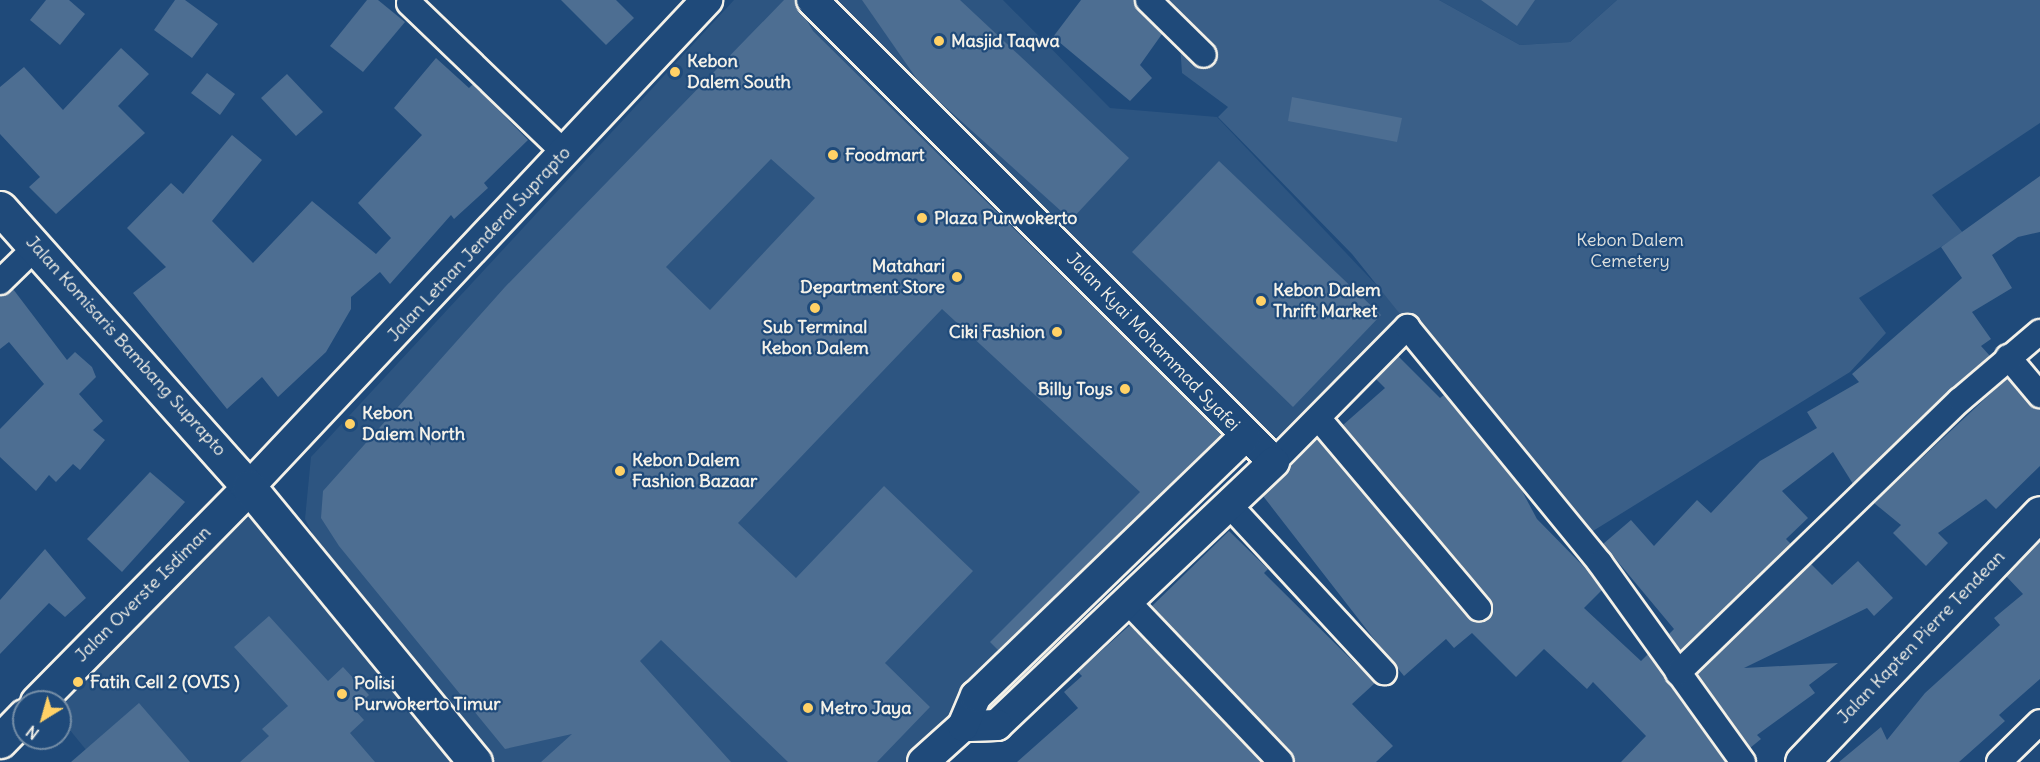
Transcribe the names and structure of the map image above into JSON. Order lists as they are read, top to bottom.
{
  "streets": {
    "main road": ["Jalan Komisaris Bambang Suprapto", "Jalan Overste Isdiman", "Jalan Kapten Pierre Tendean"],
    "street": ["Jalan Letnan Jenderal Suprapto", "Jalan Kyai Mohammad Syafei"]
  },
  "crossings": [
    ["Jalan Letnan Jenderal Suprapto", "Jalan Komisaris Bambang Suprapto"],
    ["Jalan Letnan Jenderal Suprapto", "Jalan Overste Isdiman"],
    ["Jalan Komisaris Bambang Suprapto", "Jalan Overste Isdiman"]
  ],
  "parks": ["Kebon Dalem Cemetery"],
  "places": [
    "Masjid Taqwa",
    "Kebon Dalem South",
    "Foodmart",
    "Plaza Purwokerto",
    "Matahari Department Store",
    "Kebon Dalem Thrift Market",
    "Sub Terminal Kebon Dalem",
    "Ciki Fashion",
    "Billy Toys",
    "Kebon Dalem North",
    "Kebon Dalem Fashion Bazaar",
    "Fatih Cell 2 (OVIS )",
    "Polisi Purwokerto Timur",
    "Metro Jaya"
  ],
  "north": "bottom left"
}
